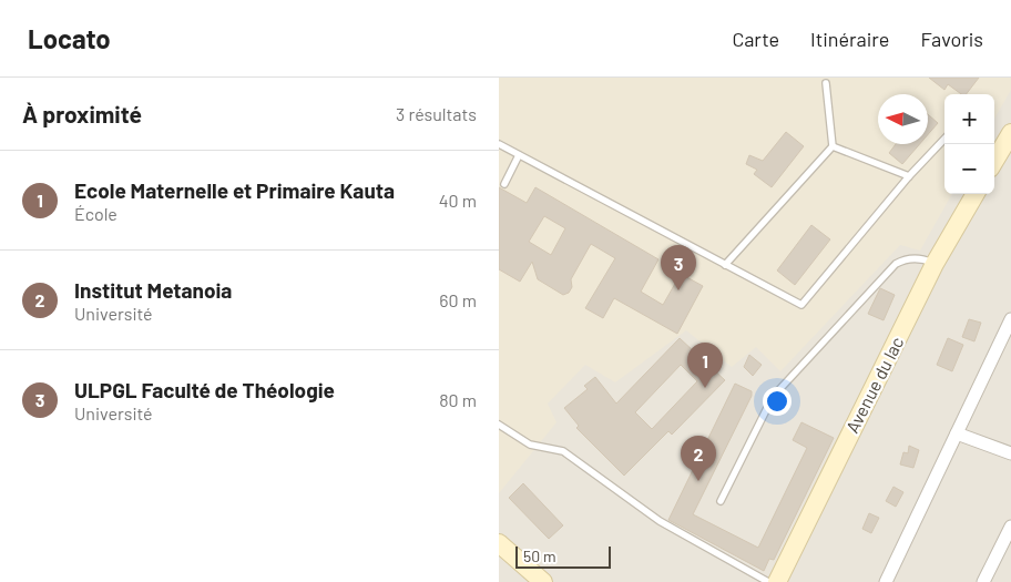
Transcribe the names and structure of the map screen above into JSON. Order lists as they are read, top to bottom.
{
  "streets": {
    "main road": ["Avenue du lac"]
  },
  "scale_bar": "50 m",
  "north": "left",
  "page": {
    "header": "Locato",
    "nav": ["Carte", "Itinéraire", "Favoris"],
    "heading": ["À proximité", "3 résultats"],
    "map_buttons": ["+", "−"],
    "list": [
      {
        "mark": "1",
        "name": "Ecole Maternelle et Primaire Kauta",
        "note": "École",
        "value": "40 m"
      },
      {
        "mark": "2",
        "name": "Institut Metanoia",
        "note": "Université",
        "value": "60 m"
      },
      {
        "mark": "3",
        "name": "ULPGL Faculté de Théologie",
        "note": "Université",
        "value": "80 m"
      }
    ],
    "pins": ["3", "1", "2"],
    "scale": "50 m"
  }
}
